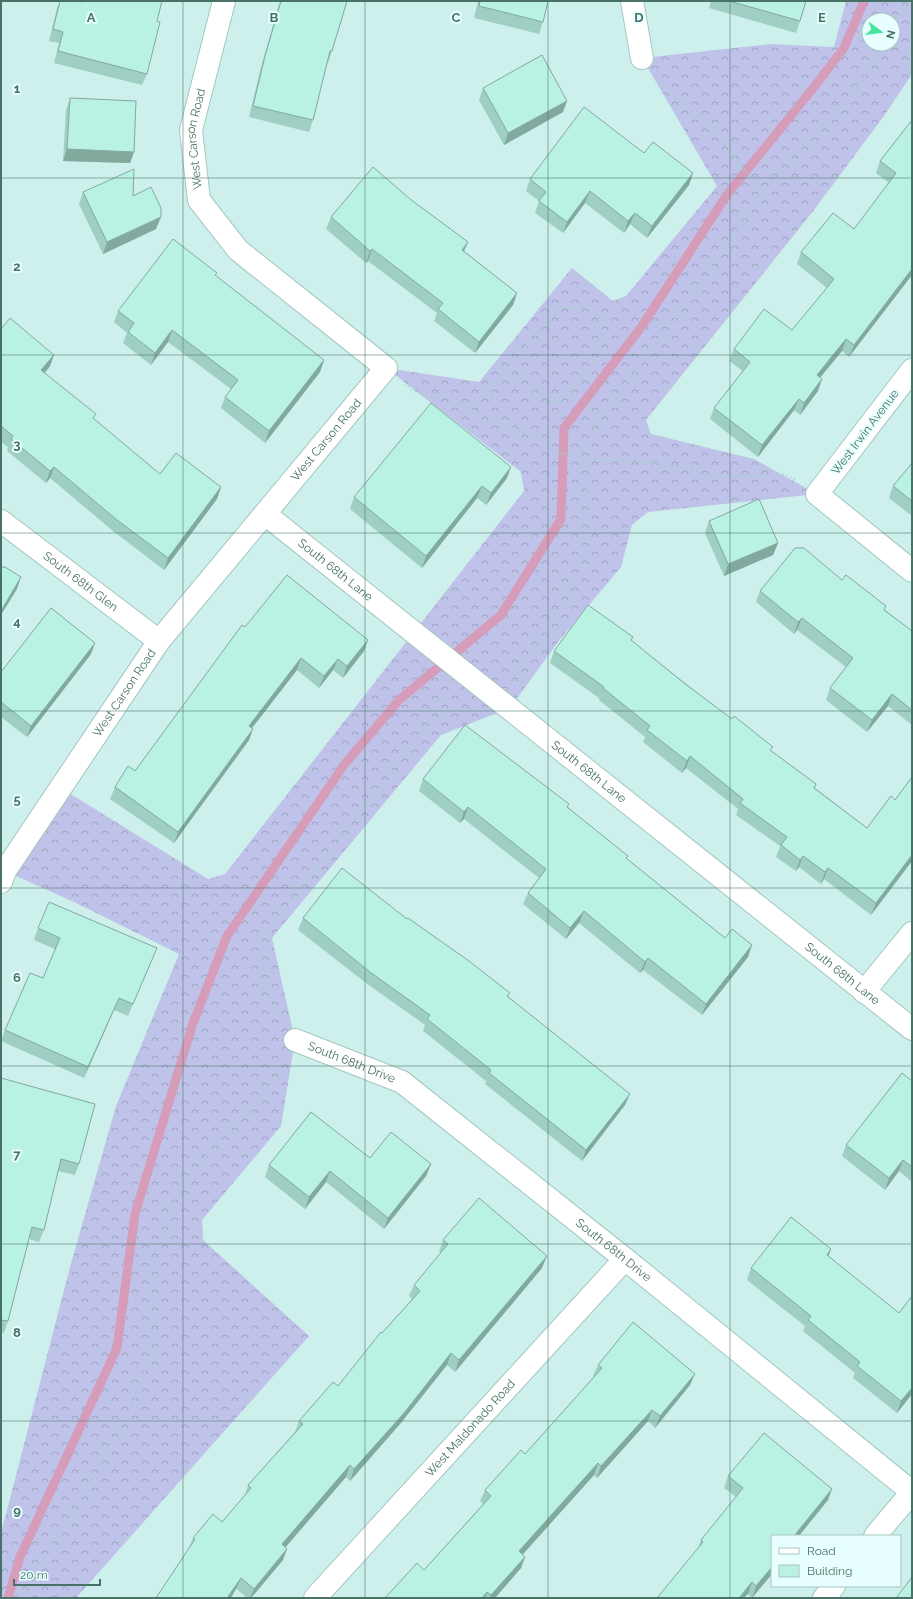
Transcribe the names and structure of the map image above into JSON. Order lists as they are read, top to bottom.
{
  "streets": {
    "street": [
      "West Carson Road",
      "West Irwin Avenue",
      "South 68th Lane",
      "South 68th Glen",
      "South 68th Drive",
      "West Maldonado Road"
    ]
  },
  "crossings": [
    ["West Carson Road", "South 68th Lane"],
    ["West Carson Road", "South 68th Glen"],
    ["South 68th Drive", "West Maldonado Road"]
  ],
  "legend": ["Road", "Building"],
  "scale_bar": "20 m",
  "north": "right",
  "grid": {
    "columns": [
      "A",
      "B",
      "C",
      "D",
      "E"
    ],
    "rows": [
      "1",
      "2",
      "3",
      "4",
      "5",
      "6",
      "7",
      "8",
      "9"
    ]
  }
}
